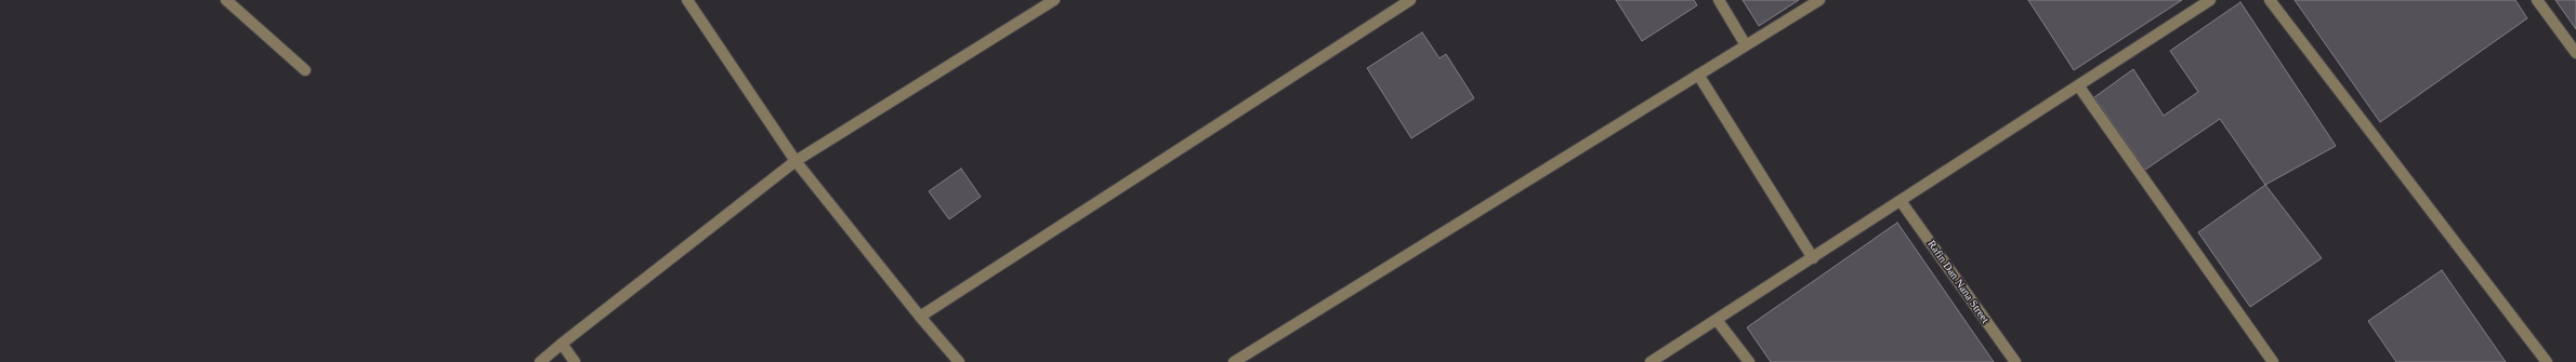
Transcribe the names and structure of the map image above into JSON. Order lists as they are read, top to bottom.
{
  "streets": {
    "street": ["Rafin Dan Nana Street"]
  }
}
